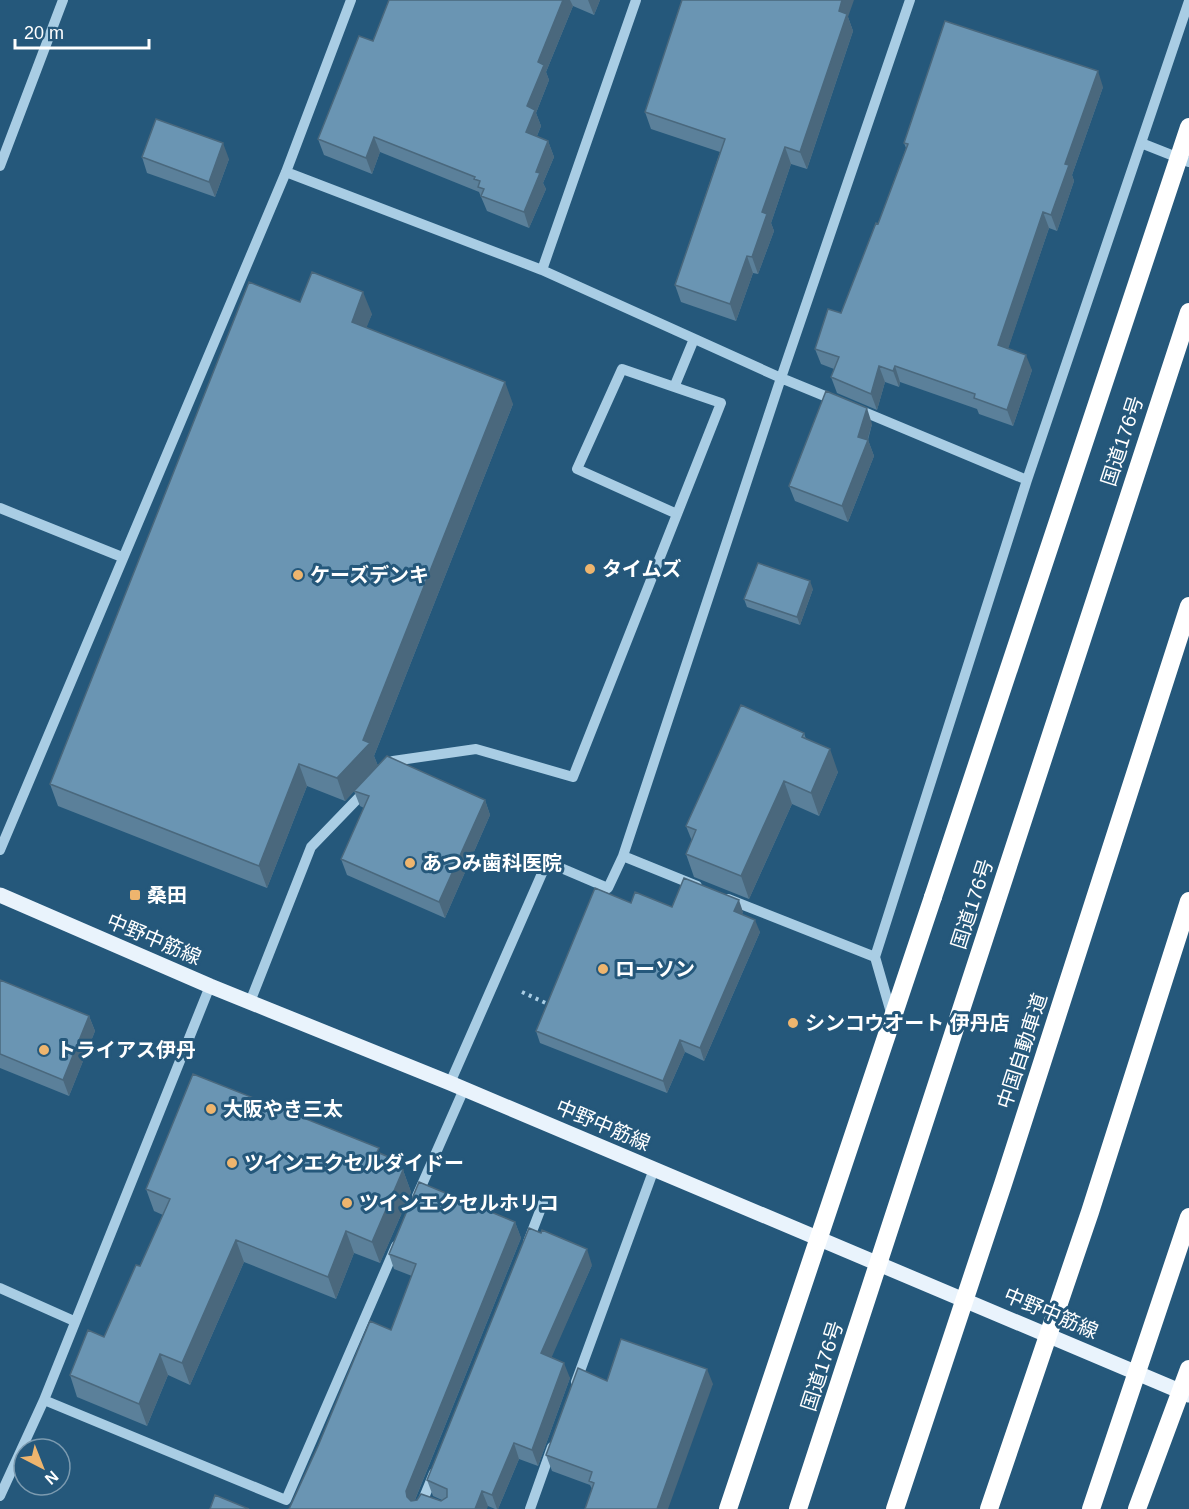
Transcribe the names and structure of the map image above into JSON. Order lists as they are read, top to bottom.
{
  "streets": {
    "highway": ["国道176号", "中国自動車道"],
    "main road": ["中野中筋線"]
  },
  "places": {
    "other": [
      "タイムズ",
      "ケーズデンキ",
      "あつみ歯科医院",
      "ローソン",
      "シンコウオート 伊丹店",
      "トライアス伊丹",
      "大阪やき三太",
      "ツインエクセルダイドー",
      "ツインエクセルホリコ"
    ],
    "transit": ["桑田"]
  },
  "scale_bar": "20 m",
  "north": "bottom right"
}
